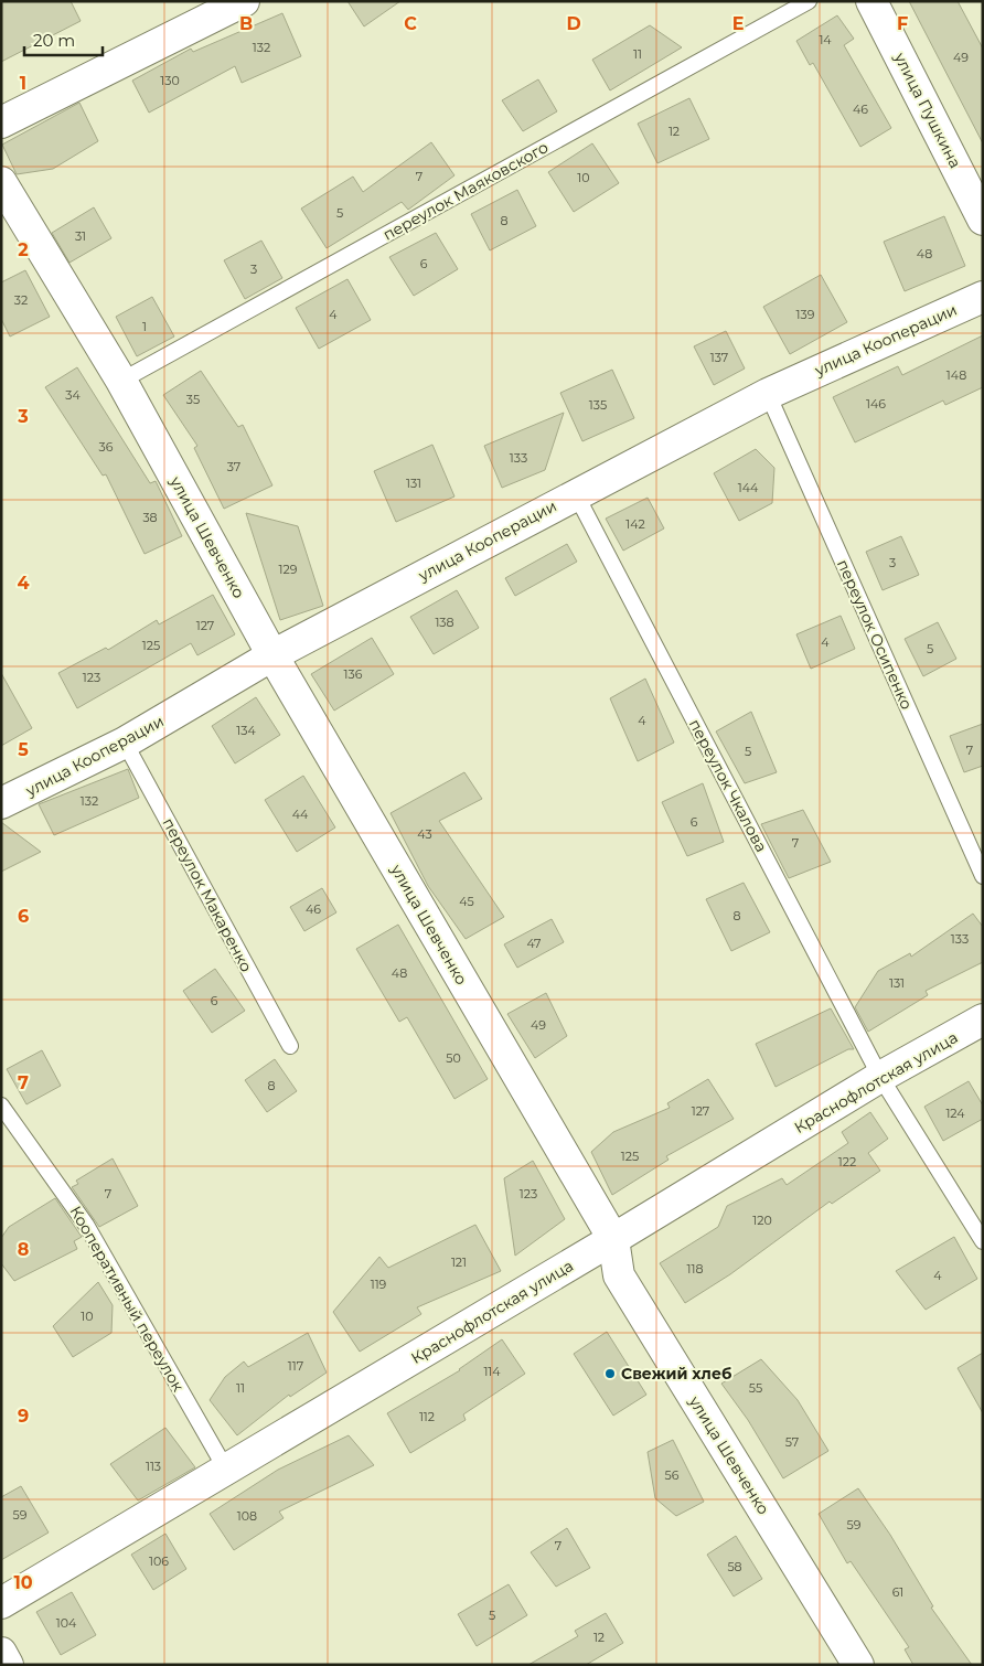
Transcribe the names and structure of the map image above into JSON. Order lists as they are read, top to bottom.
{
  "streets": {
    "street": [
      "улица Пушкина",
      "улица Кооперации",
      "улица Шевченко",
      "Краснофлотская улица"
    ],
    "lane": [
      "переулок Маяковского",
      "переулок Осипенко",
      "переулок Чкалова",
      "переулок Макаренко",
      "Кооперативный переулок"
    ]
  },
  "crossings": [
    ["переулок Маяковского", "улица Шевченко"],
    ["улица Кооперации", "улица Шевченко"],
    ["улица Кооперации", "переулок Осипенко"],
    ["улица Кооперации", "переулок Чкалова"],
    ["улица Кооперации", "переулок Макаренко"],
    ["улица Шевченко", "Краснофлотская улица"],
    ["переулок Чкалова", "Краснофлотская улица"],
    ["Краснофлотская улица", "Кооперативный переулок"]
  ],
  "places": ["Свежий хлеб"],
  "house_numbers": [
    "14",
    "132",
    "11",
    "49",
    "130",
    "46",
    "12",
    "7",
    "10",
    "5",
    "8",
    "31",
    "48",
    "6",
    "3",
    "32",
    "4",
    "139",
    "1",
    "137",
    "148",
    "34",
    "35",
    "146",
    "135",
    "36",
    "133",
    "37",
    "131",
    "144",
    "38",
    "142",
    "3",
    "129",
    "138",
    "127",
    "4",
    "125",
    "5",
    "136",
    "123",
    "4",
    "134",
    "7",
    "5",
    "132",
    "44",
    "6",
    "43",
    "7",
    "45",
    "46",
    "8",
    "133",
    "47",
    "48",
    "131",
    "6",
    "49",
    "50",
    "8",
    "127",
    "124",
    "125",
    "122",
    "7",
    "123",
    "120",
    "121",
    "118",
    "4",
    "119",
    "10",
    "117",
    "114",
    "11",
    "55",
    "112",
    "57",
    "113",
    "56",
    "59",
    "108",
    "59",
    "7",
    "106",
    "58",
    "61",
    "5",
    "104",
    "12"
  ],
  "scale_bar": "20 m",
  "grid": {
    "columns": [
      "B",
      "C",
      "D",
      "E",
      "F"
    ],
    "rows": [
      "1",
      "2",
      "3",
      "4",
      "5",
      "6",
      "7",
      "8",
      "9",
      "10"
    ]
  }
}
